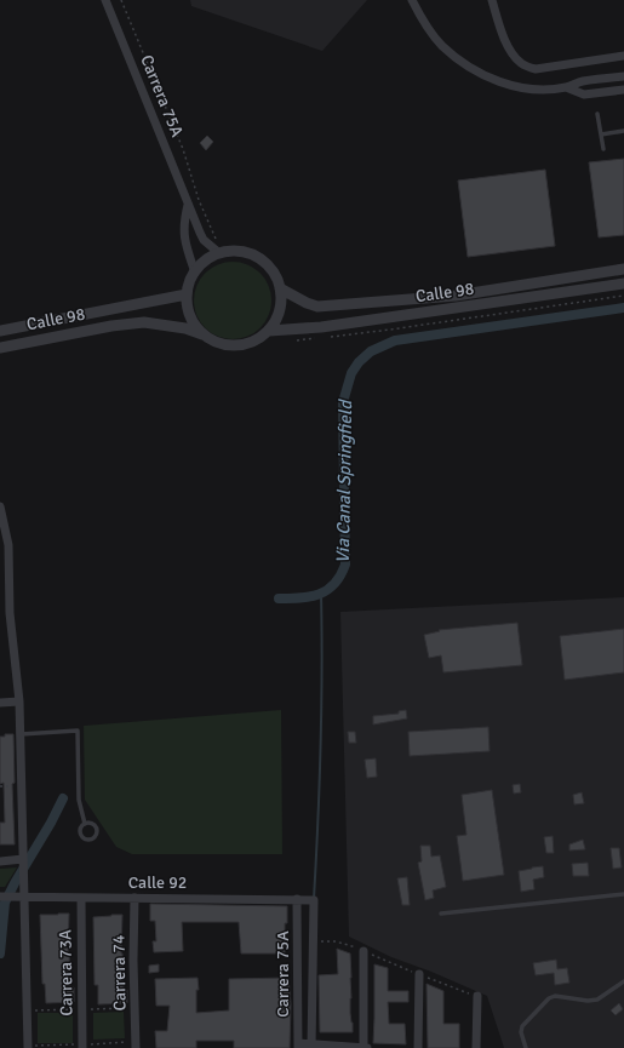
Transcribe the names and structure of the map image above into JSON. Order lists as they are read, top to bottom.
{
  "streets": {
    "street": [
      "Carrera 75A",
      "Calle 98",
      "Calle 92",
      "Carrera 73A",
      "Carrera 74"
    ]
  },
  "crossings": [
    ["Carrera 75A", "Calle 98"],
    ["Carrera 75A", "Calle 92"],
    ["Calle 92", "Carrera 73A"],
    ["Calle 92", "Carrera 74"]
  ],
  "water": ["Via Canal Springfield"]
}
